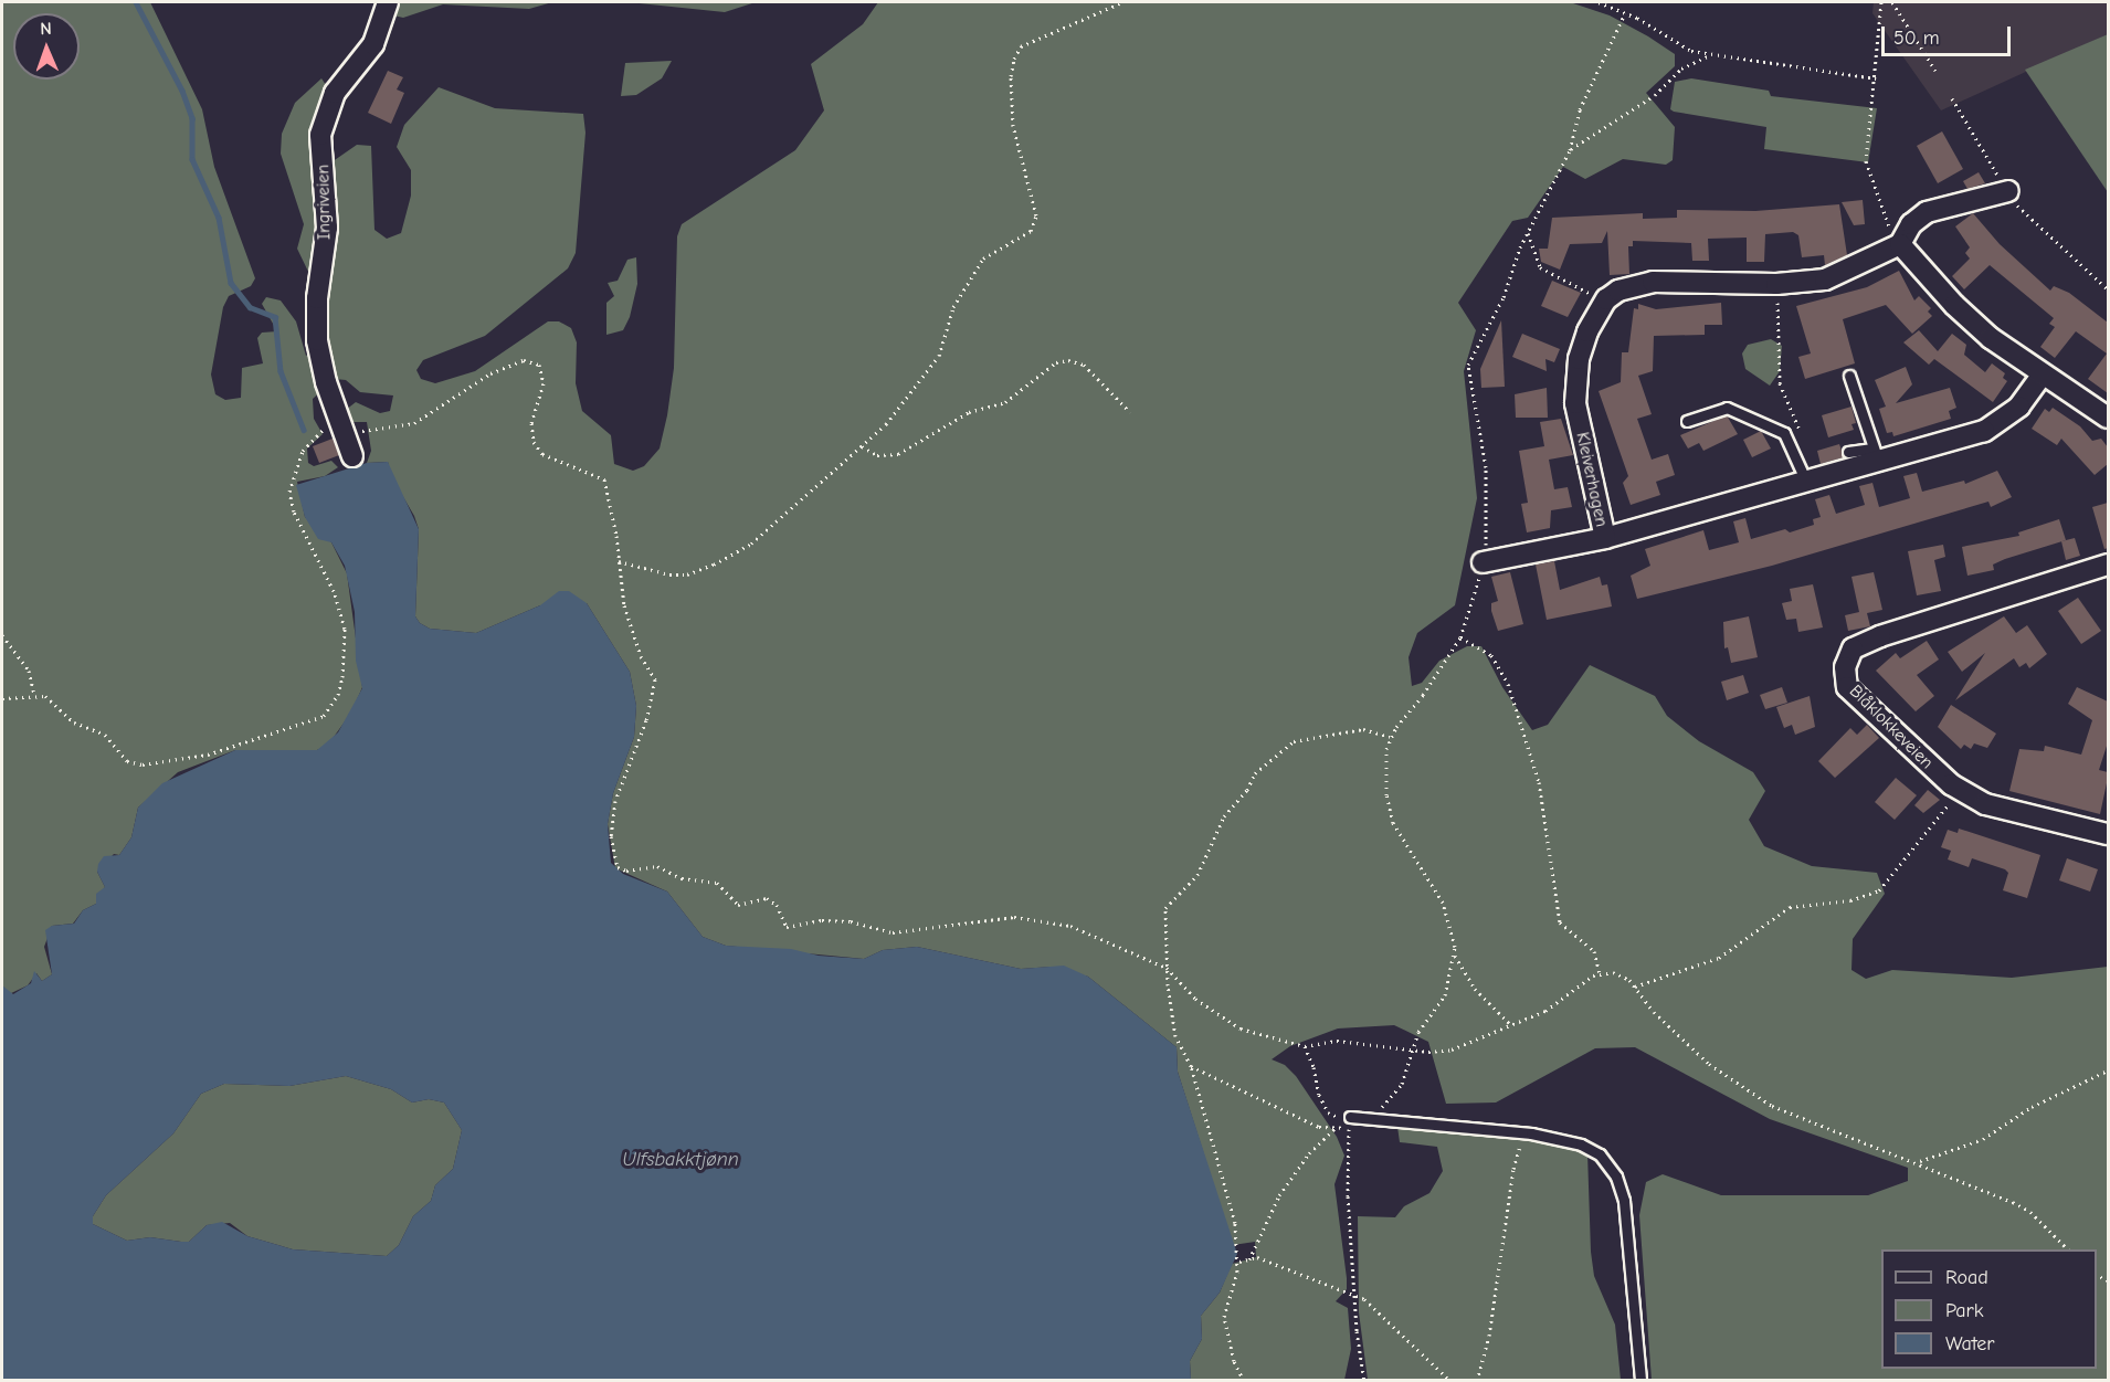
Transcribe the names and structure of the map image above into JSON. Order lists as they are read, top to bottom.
{
  "streets": {
    "street": ["Ingriveien", "Kleiverhagen", "Blåklokkeveien"]
  },
  "water": ["Ulfsbakktjønn"],
  "legend": ["Road", "Park", "Water"],
  "scale_bar": "50 m",
  "north": "top"
}
